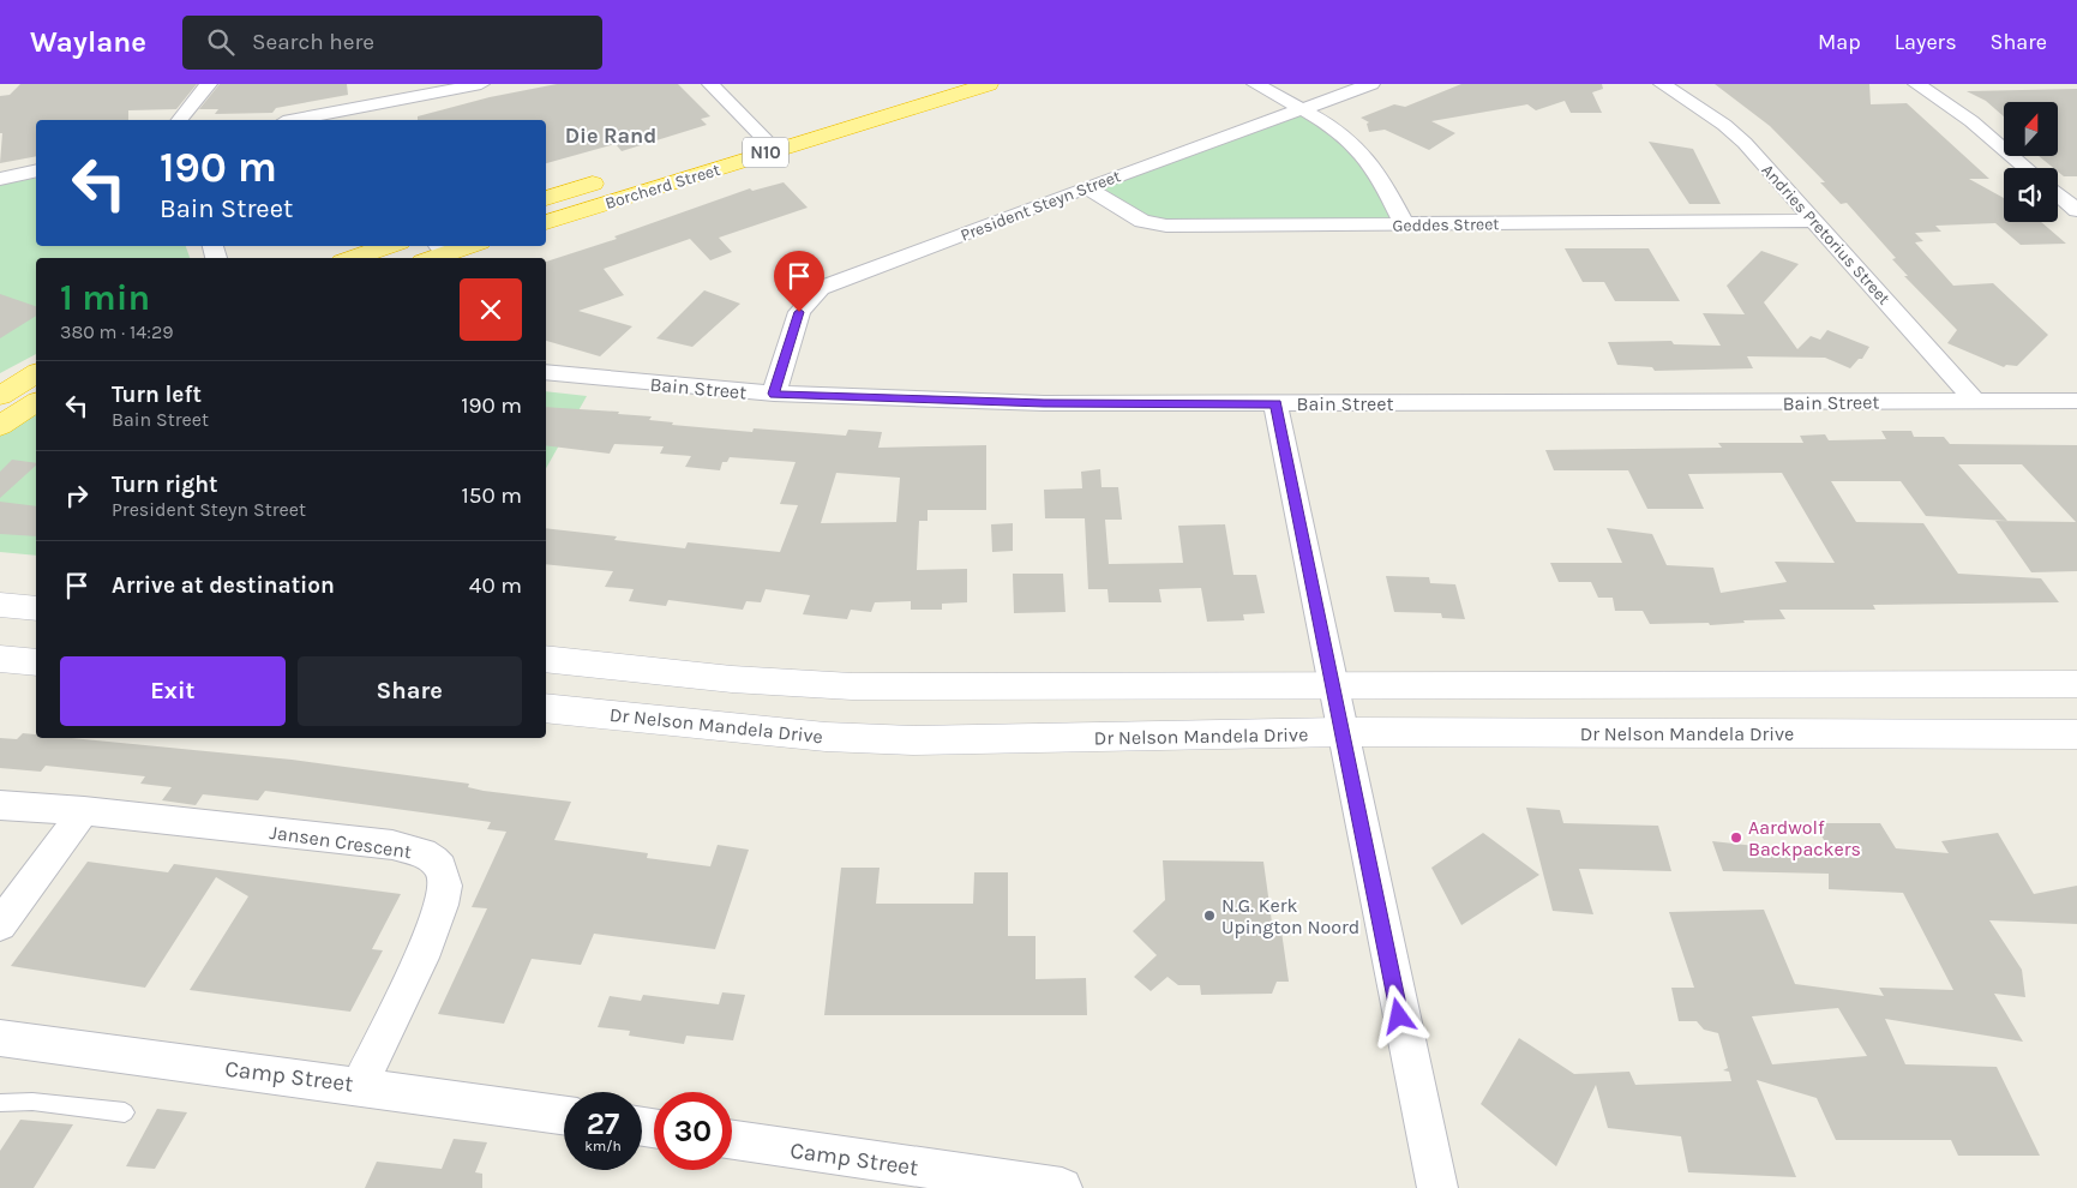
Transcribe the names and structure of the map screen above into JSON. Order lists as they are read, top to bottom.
{
  "streets": {
    "highway": ["N10", "Borcherd Street"],
    "street": [
      "President Steyn Street",
      "Geddes Street",
      "Andries Pretorius Street",
      "Bain Street",
      "Dr Nelson Mandela Drive",
      "Jansen Crescent",
      "Camp Street"
    ]
  },
  "crossings": [
    ["President Steyn Street", "Geddes Street"],
    ["President Steyn Street", "Bain Street"],
    ["Geddes Street", "Andries Pretorius Street"],
    ["Andries Pretorius Street", "Bain Street"],
    ["Jansen Crescent", "Camp Street"]
  ],
  "districts": ["Die Rand"],
  "places": ["Aardwolf Backpackers", "N.G. Kerk Upington Noord"],
  "north": "top",
  "page": {
    "header": "Waylane",
    "search": "Search here",
    "nav": ["Map", "Layers", "Share"],
    "turn": ["190 m", "Bain Street"],
    "heading": ["1 min", "380 m · 14:29"],
    "list": [
      {
        "name": "Turn left",
        "note": "Bain Street",
        "value": "190 m"
      },
      {
        "name": "Turn right",
        "note": "President Steyn Street",
        "value": "150 m"
      },
      {
        "name": "Arrive at destination",
        "value": "40 m"
      }
    ],
    "buttons": ["Exit", "Share"],
    "speed": "27 km/h",
    "limit": "30"
  }
}
